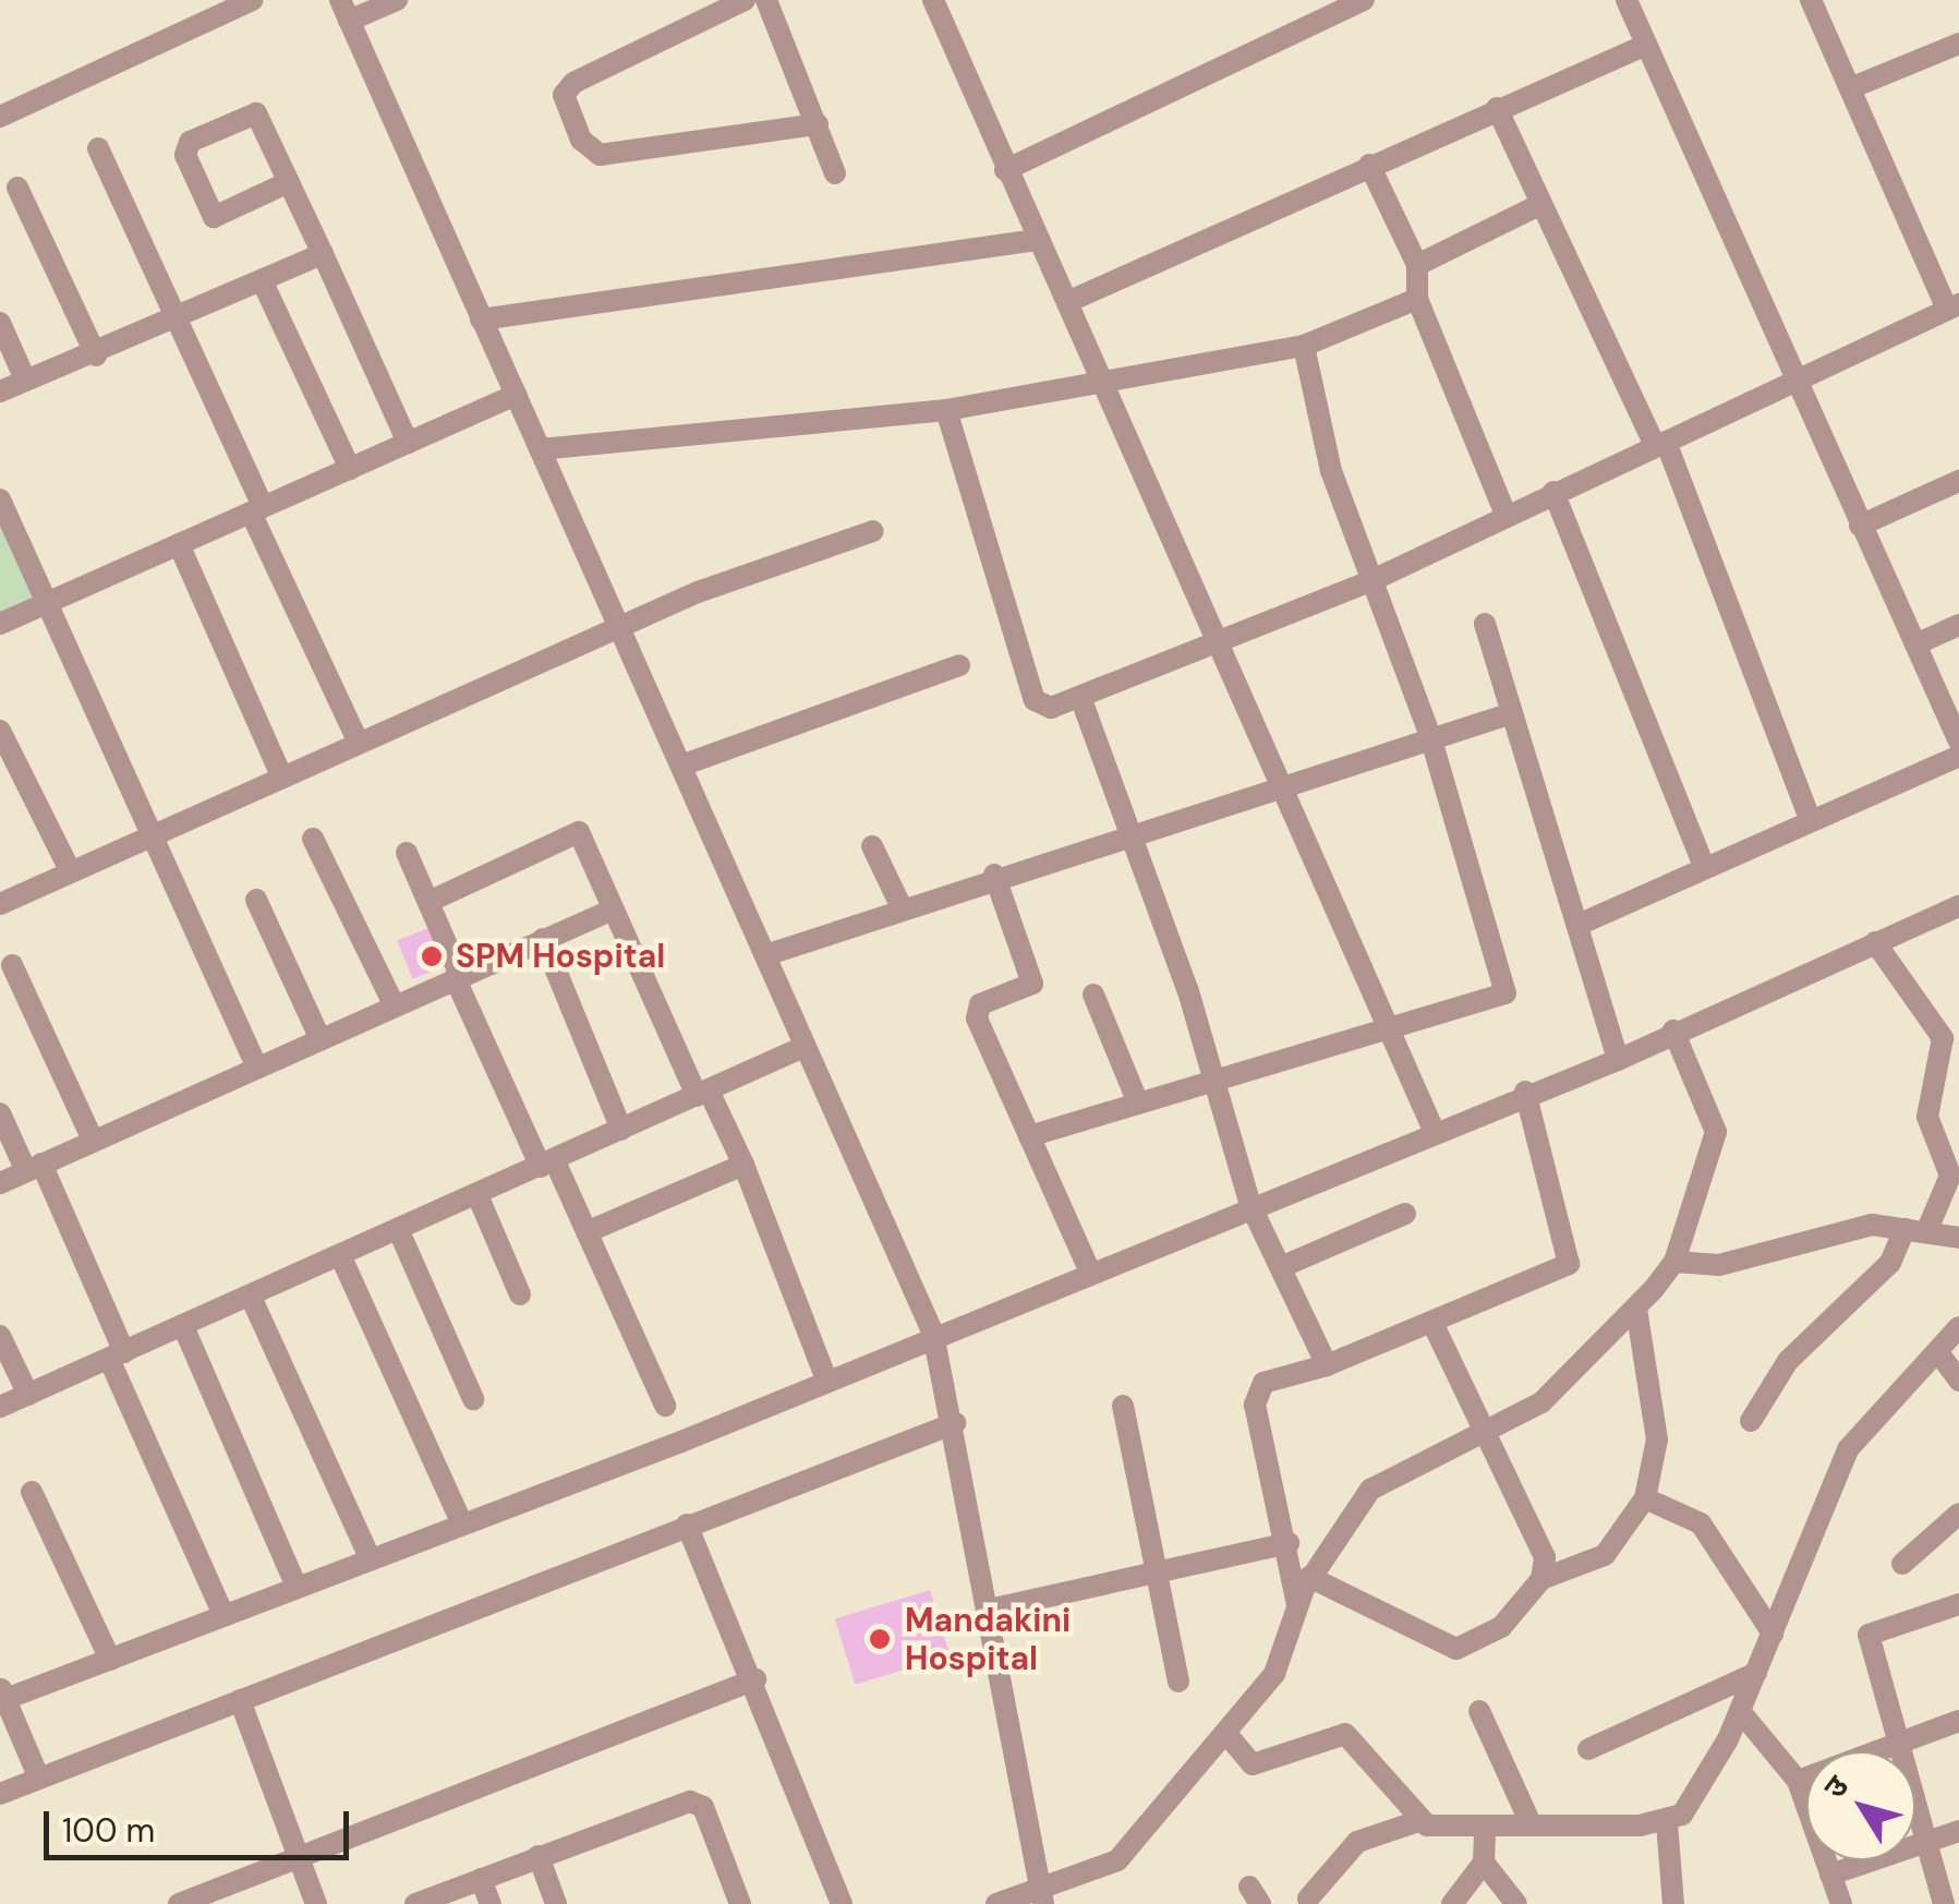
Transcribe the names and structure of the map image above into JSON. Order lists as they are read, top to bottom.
{
  "places": ["SPM Hospital", "Mandakini Hospital"],
  "scale_bar": "100 m",
  "north": "top left"
}
